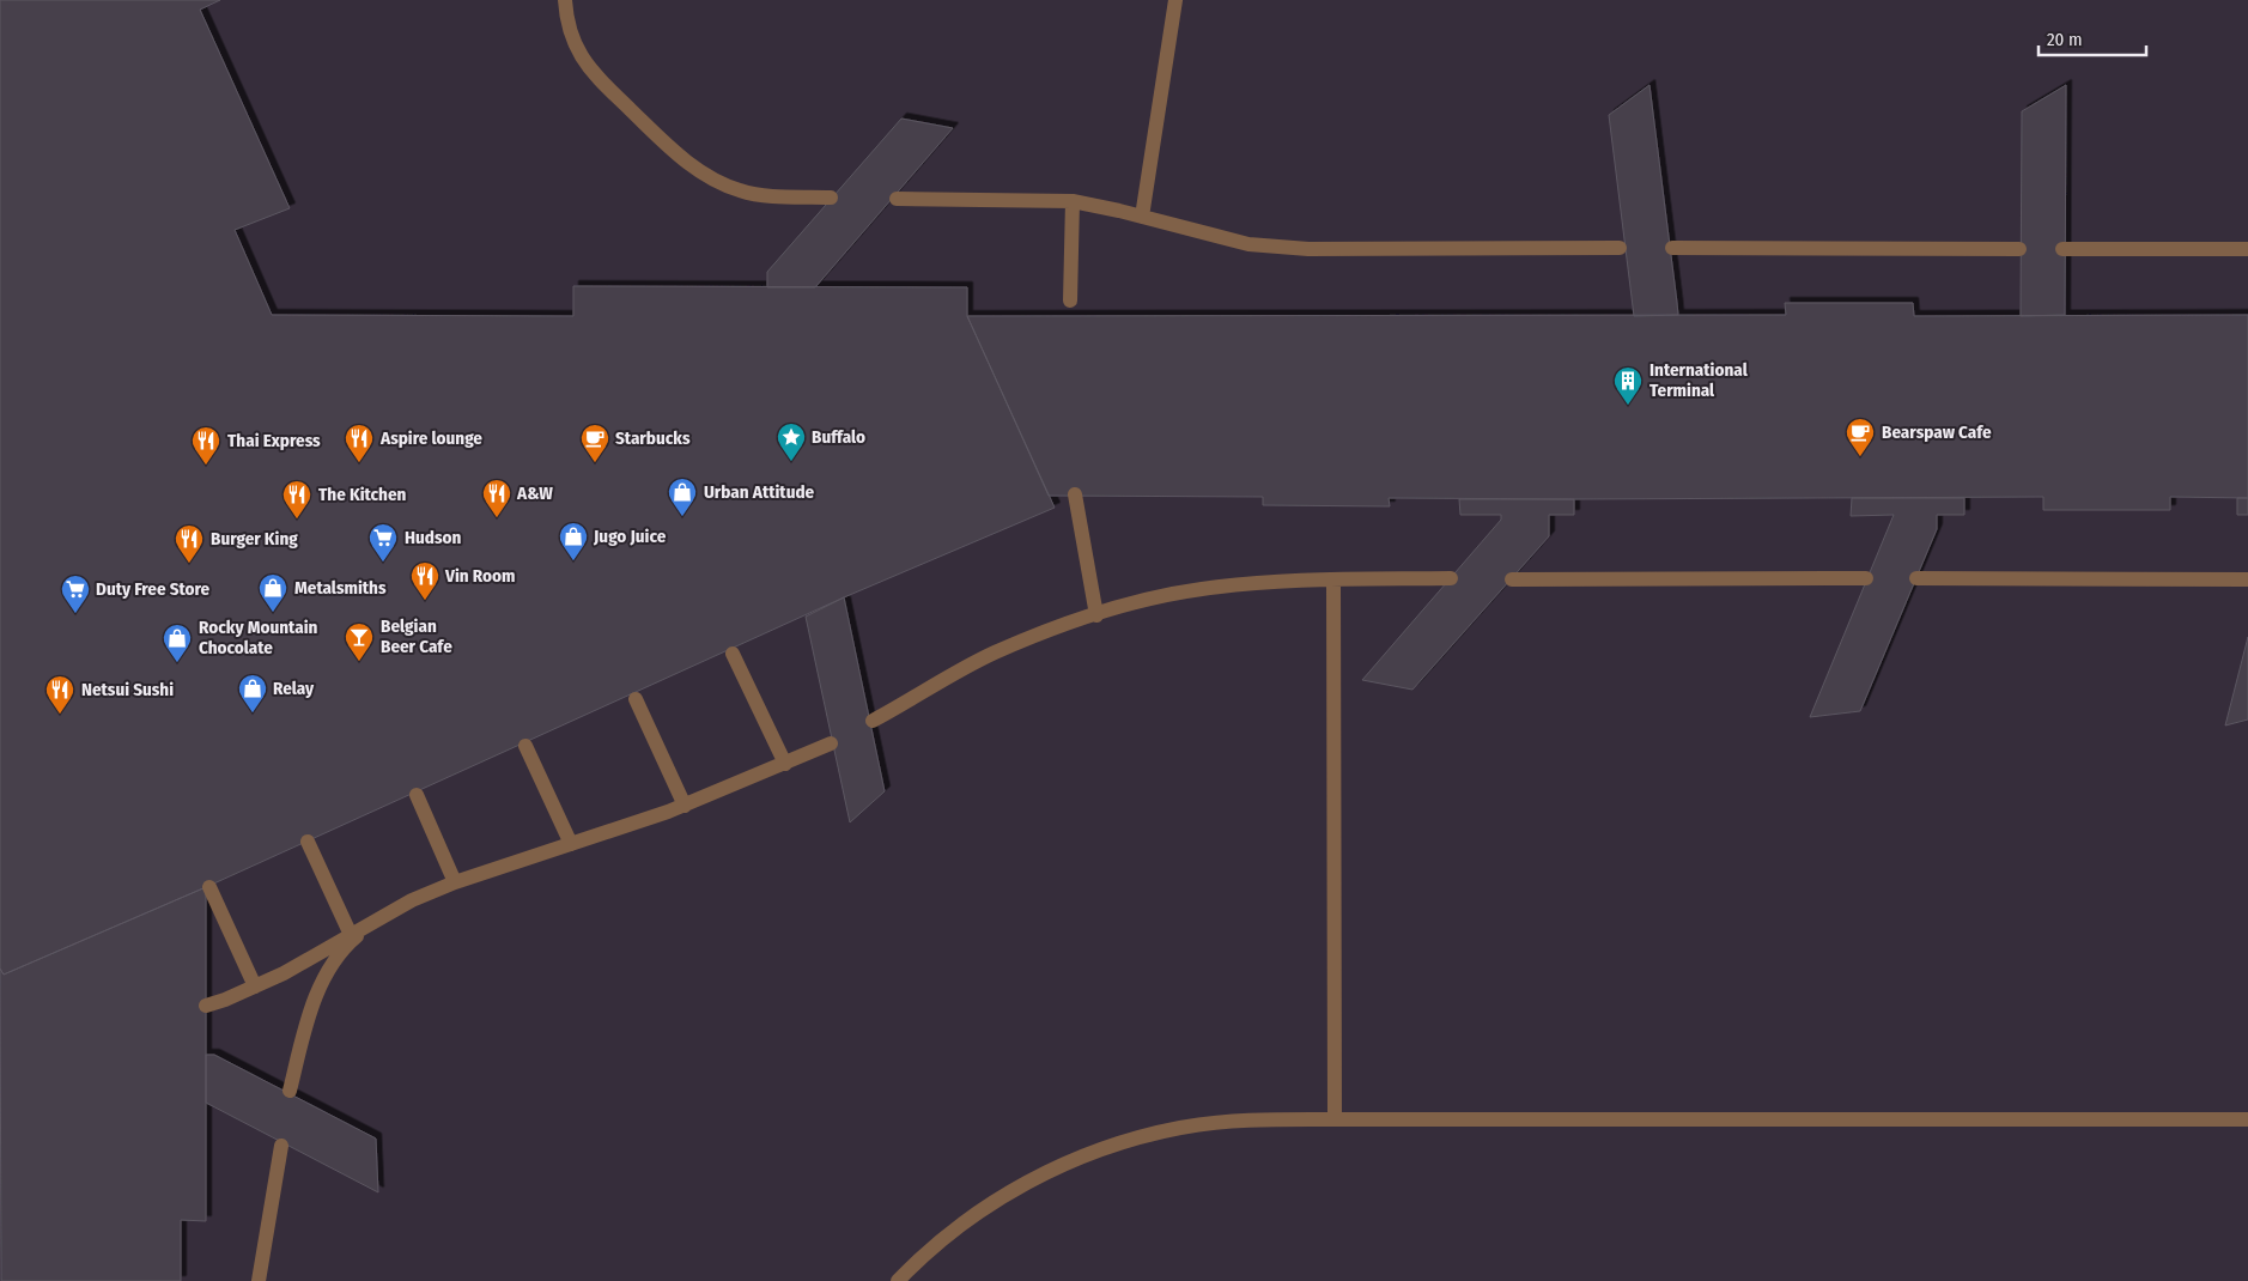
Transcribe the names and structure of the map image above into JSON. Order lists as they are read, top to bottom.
{
  "places": {
    "building": ["International Terminal"],
    "cafe": ["Bearspaw Cafe", "Starbucks"],
    "place": ["Buffalo"],
    "restaurant": [
      "Aspire lounge",
      "Thai Express",
      "A&W",
      "The Kitchen",
      "Burger King",
      "Vin Room",
      "Netsui Sushi"
    ],
    "shop": [
      "Urban Attitude",
      "Jugo Juice",
      "Metalsmiths",
      "Rocky Mountain Chocolate",
      "Relay"
    ],
    "supermarket": ["Hudson", "Duty Free Store"],
    "bar": ["Belgian Beer Cafe"]
  },
  "scale_bar": "20 m"
}
